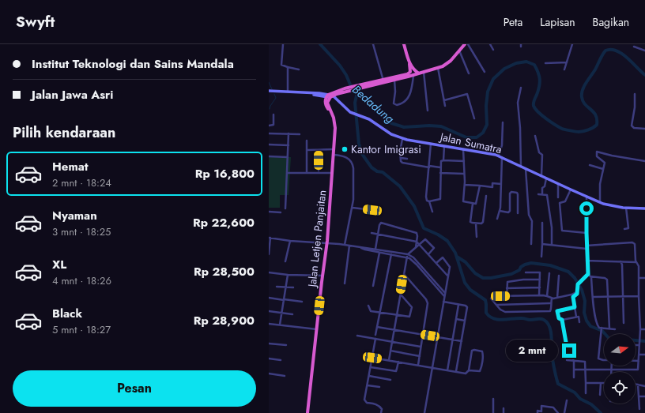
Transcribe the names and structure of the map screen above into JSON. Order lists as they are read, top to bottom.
{
  "streets": {
    "highway": ["Jalan Letjen Panjaitan"],
    "main road": ["Jalan Sumatra"]
  },
  "water": ["Bedadung"],
  "places": ["Kantor Imigrasi"],
  "north": "right",
  "page": {
    "header": "Swyft",
    "nav": ["Peta", "Lapisan", "Bagikan"],
    "banner": ["Institut Teknologi dan Sains Mandala", "Jalan Jawa Asri"],
    "heading": "Pilih kendaraan",
    "list": [
      {
        "name": "Hemat",
        "note": "2 mnt · 18:24",
        "value": "Rp 16,800"
      },
      {
        "name": "Nyaman",
        "note": "3 mnt · 18:25",
        "value": "Rp 22,600"
      },
      {
        "name": "XL",
        "note": "4 mnt · 18:26",
        "value": "Rp 28,500"
      },
      {
        "name": "Black",
        "note": "5 mnt · 18:27",
        "value": "Rp 28,900"
      }
    ],
    "bubble": "2 mnt",
    "buttons": "Pesan"
  }
}
